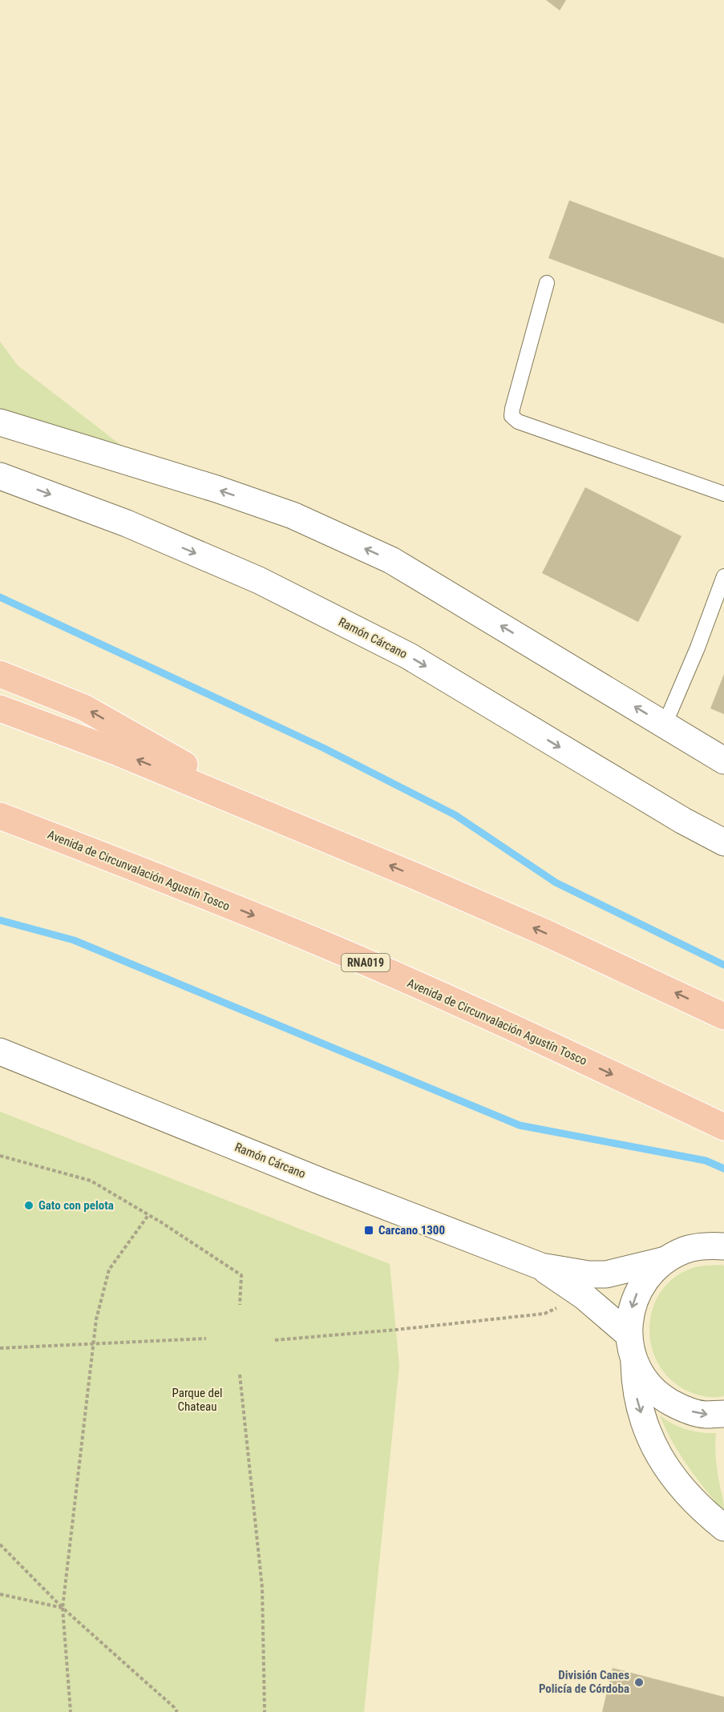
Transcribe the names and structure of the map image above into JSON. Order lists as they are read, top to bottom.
{
  "streets": {
    "highway": ["Avenida de Circunvalación Agustín Tosco", "RNA019"],
    "main road": ["Ramón Cárcano"]
  },
  "parks": ["Parque del Chateau"],
  "places": {
    "other": ["Gato con pelota", "División Canes Policía de Córdoba"],
    "transit": ["Carcano 1300"]
  }
}
